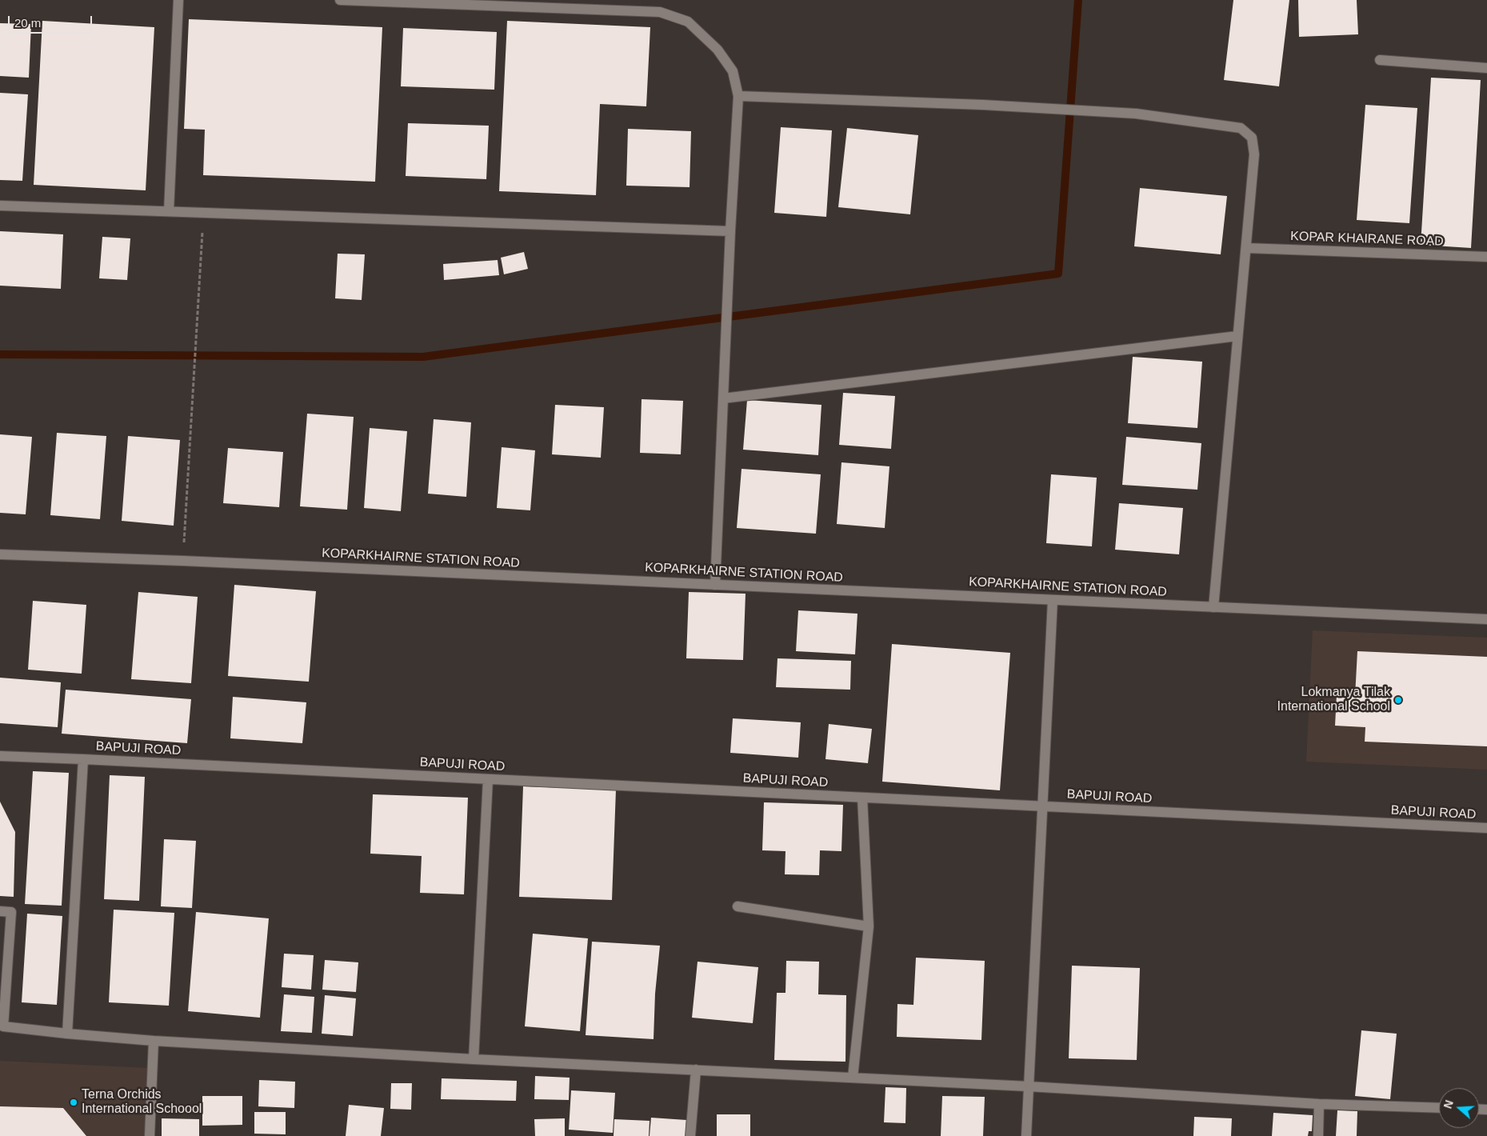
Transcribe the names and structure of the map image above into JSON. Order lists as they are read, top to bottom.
{
  "streets": {
    "street": ["KOPAR KHAIRANE ROAD", "KOPARKHAIRNE STATION ROAD", "BAPUJI ROAD"]
  },
  "places": ["Lokmanya Tilak International School", "Terna Orchids International Schoool"],
  "scale_bar": "20 m",
  "north": "left"
}
